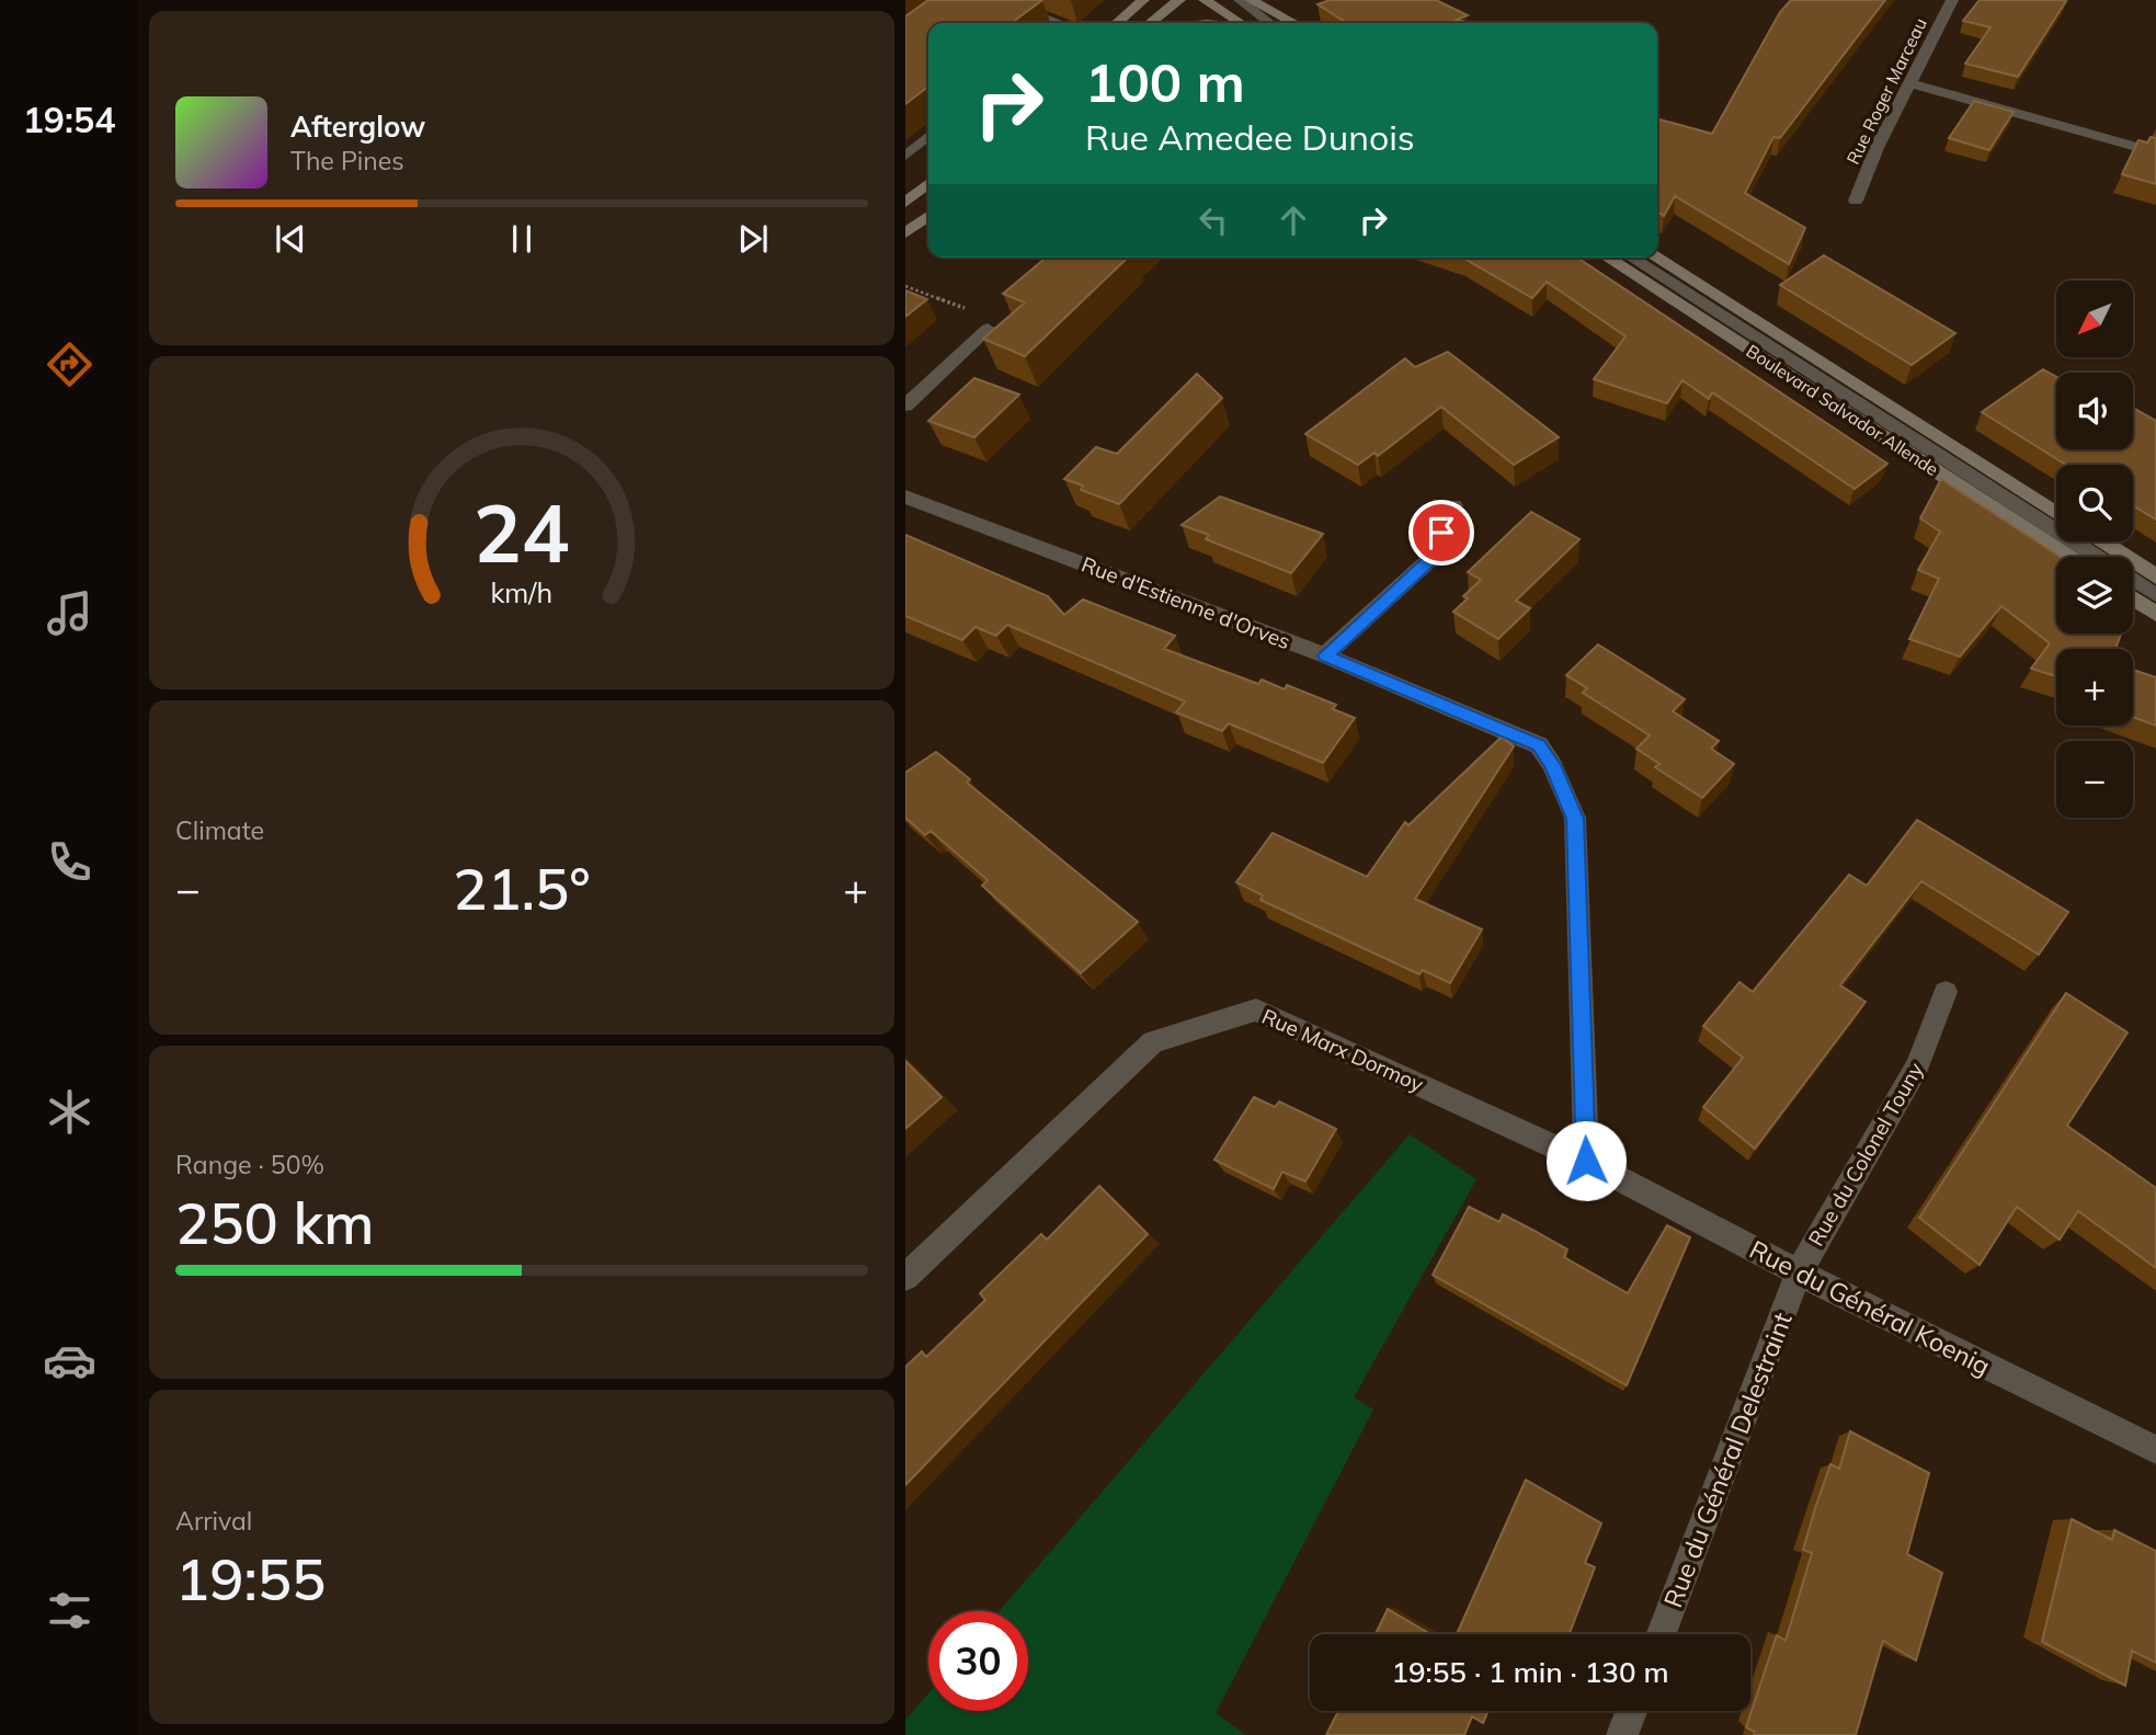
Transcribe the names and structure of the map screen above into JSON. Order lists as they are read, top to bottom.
{
  "streets": {
    "main road": ["Boulevard Salvador Allende"],
    "street": [
      "Rue Roger Marceau",
      "Rue d'Estienne d'Orves",
      "Rue Marx Dormoy",
      "Rue du Colonel Touny",
      "Rue du Général Koenig",
      "Rue du Général Delestraint"
    ]
  },
  "crossings": [
    ["Rue d'Estienne d'Orves", "Rue Marx Dormoy"],
    ["Rue d'Estienne d'Orves", "Rue du Général Koenig"],
    ["Rue Marx Dormoy", "Rue du Général Koenig"],
    ["Rue du Colonel Touny", "Rue du Général Koenig"],
    ["Rue du Colonel Touny", "Rue du Général Delestraint"],
    ["Rue du Général Koenig", "Rue du Général Delestraint"]
  ],
  "north": "bottom left",
  "page": {
    "tabs": "19:54",
    "turn": ["100 m", "Rue Amedee Dunois"],
    "song": ["Afterglow", "The Pines"],
    "map_buttons": ["+", "−"],
    "tile": [
      "Climate",
      ["Range · 50%", "250 km"],
      ["Arrival", "19:55"]
    ],
    "heat": ["−", "21.5°", "+"],
    "limit": "30",
    "trip": "19:55 · 1 min · 130 m",
    "gauge": ["24", "km/h"]
  }
}
